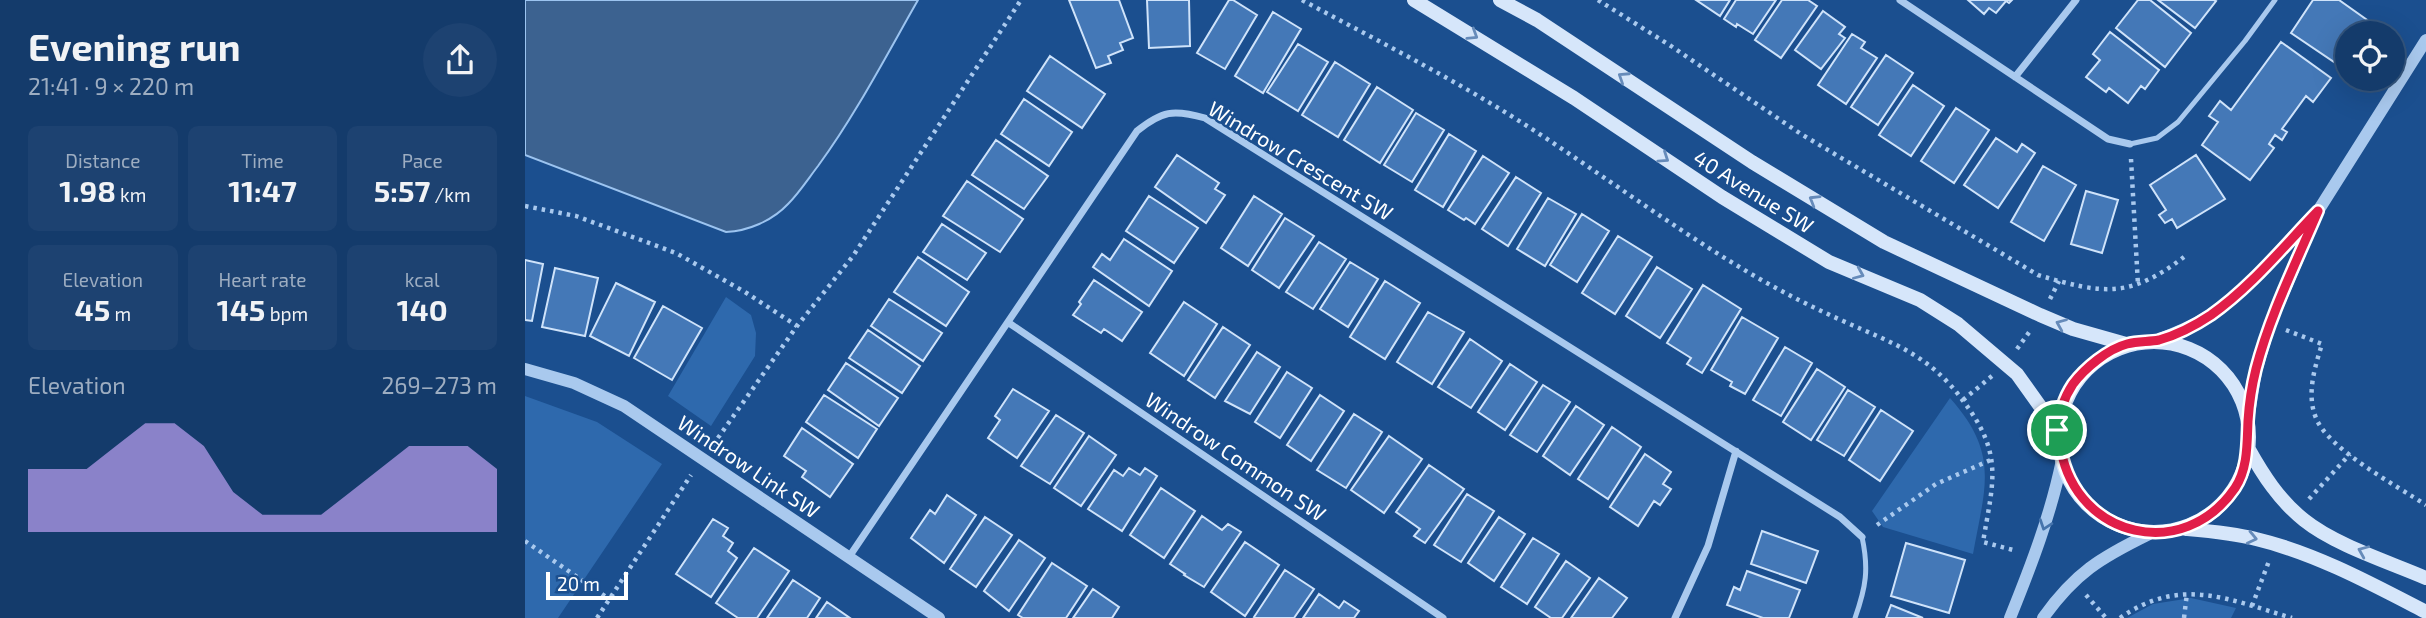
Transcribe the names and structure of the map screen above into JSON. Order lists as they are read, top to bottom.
{
  "streets": {
    "main road": ["40 Avenue SW"],
    "street": ["Windrow Crescent SW", "Windrow Common SW", "Windrow Link SW"]
  },
  "crossings": [
    ["Windrow Crescent SW", "Windrow Common SW"],
    ["Windrow Crescent SW", "Windrow Link SW"]
  ],
  "scale_bar": "20 m",
  "page": {
    "heading": ["Evening run", "21:41 · 9 × 220 m"],
    "stats": [
      ["Distance", "1.98 km"],
      ["Time", "11:47"],
      ["Pace", "5:57 /km"],
      ["Elevation", "45 m"],
      ["Heart rate", "145 bpm"],
      ["kcal", "140"]
    ],
    "chart": ["Elevation", "269–273 m"],
    "scale": "20 m"
  }
}
